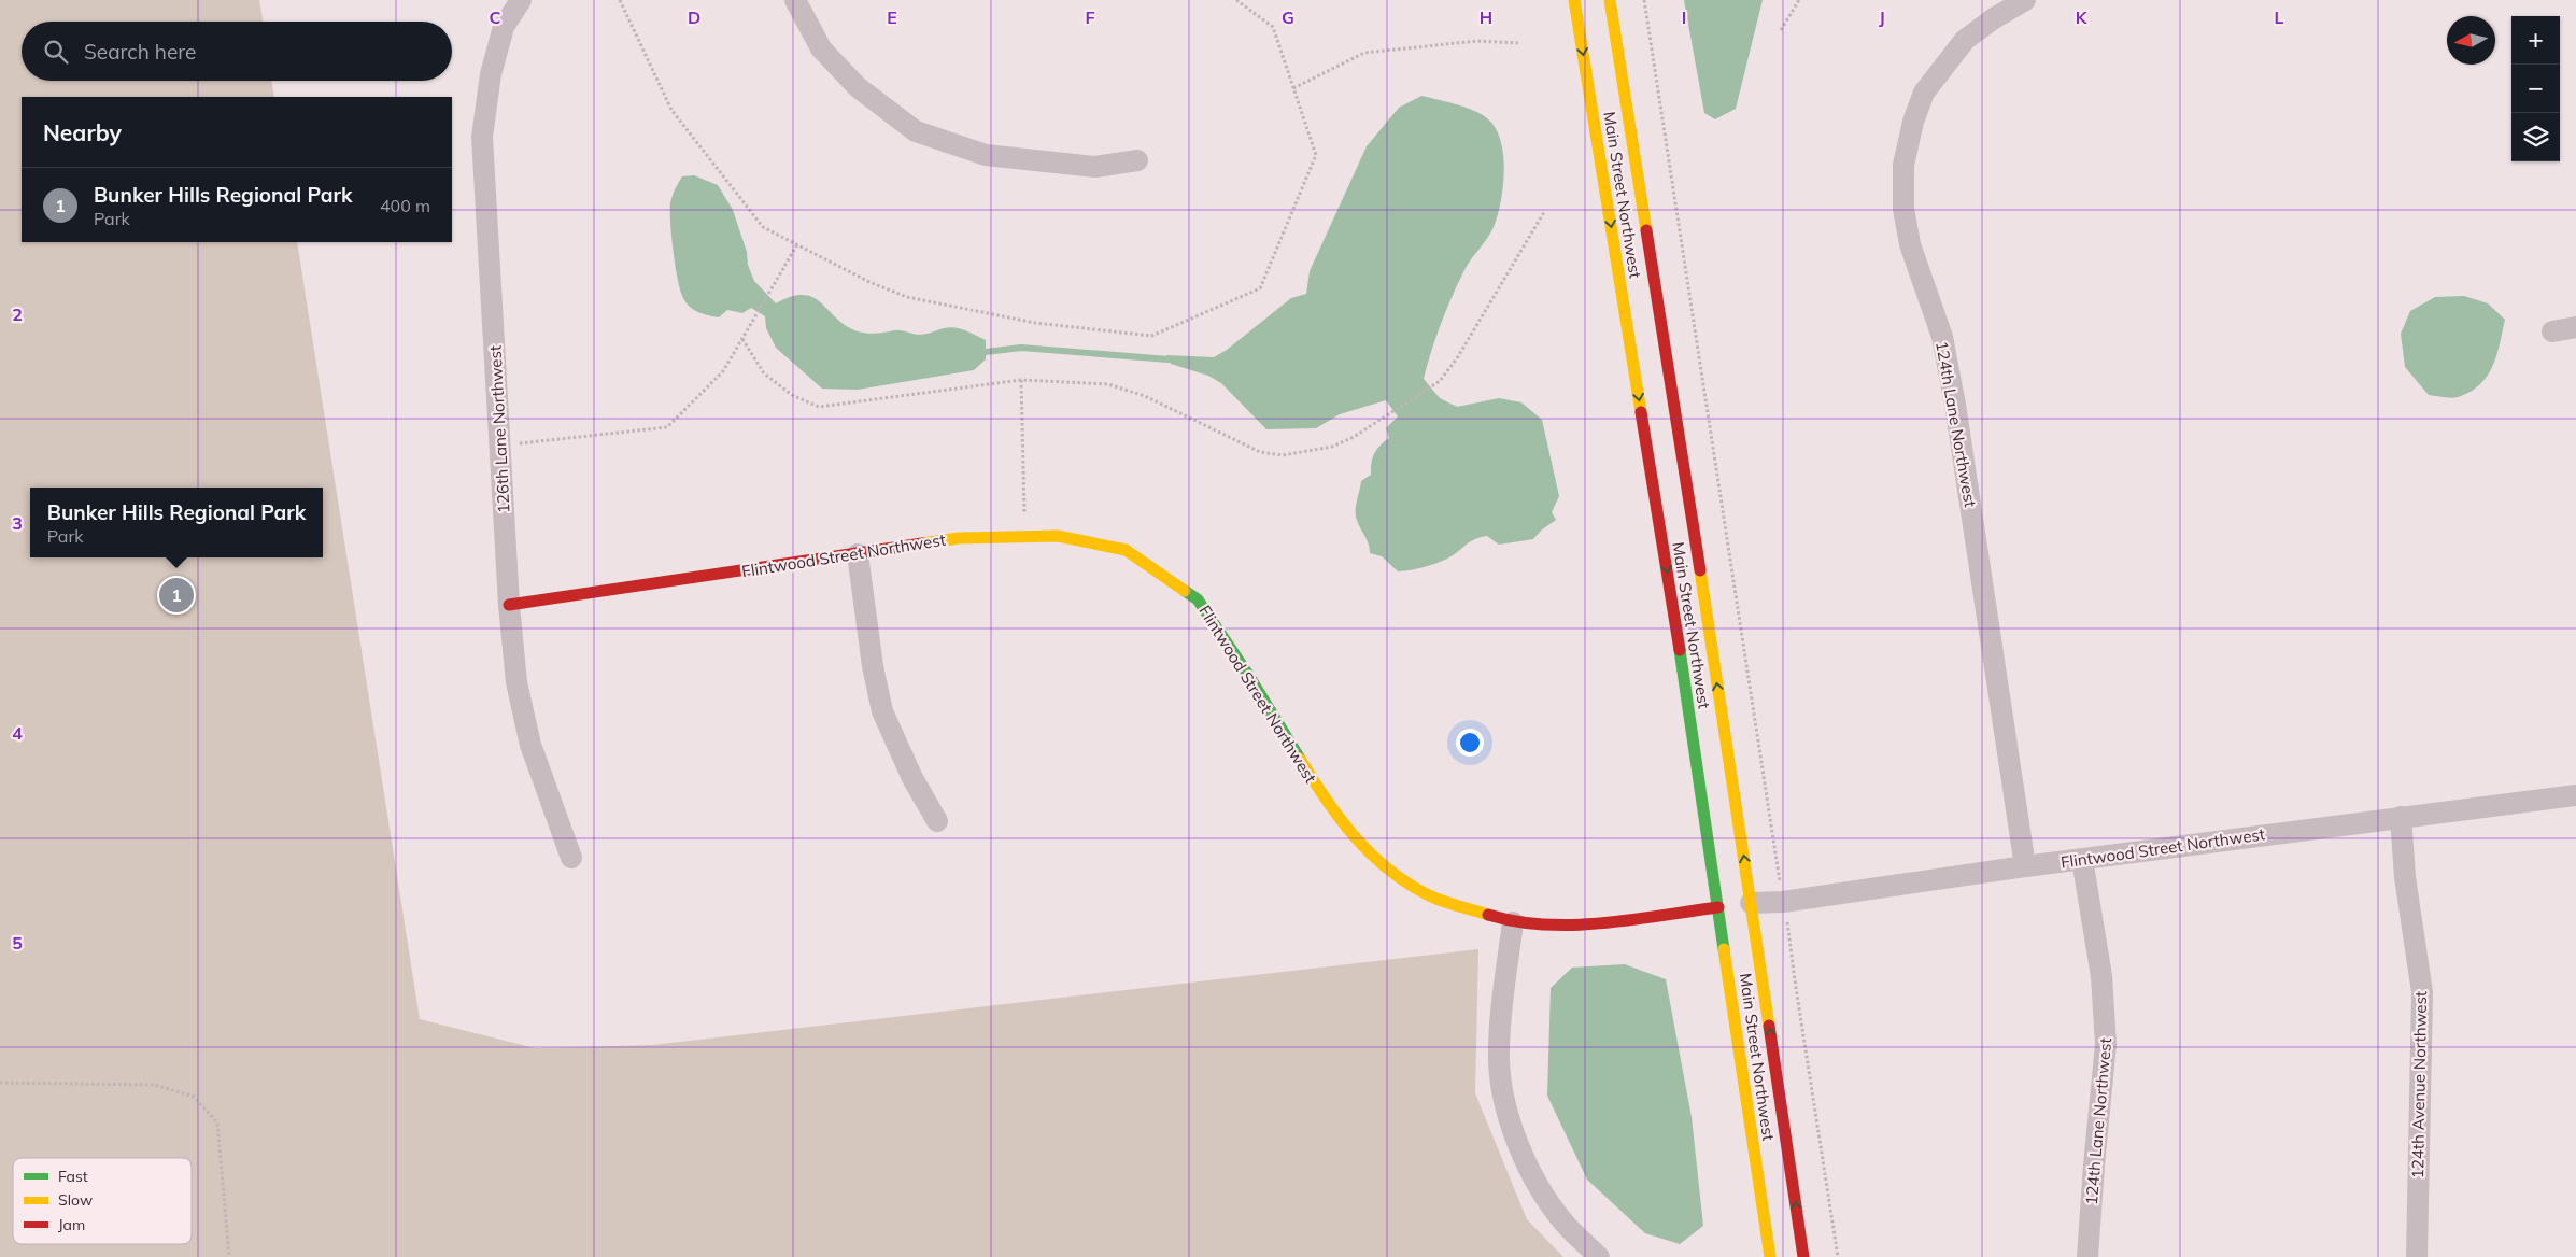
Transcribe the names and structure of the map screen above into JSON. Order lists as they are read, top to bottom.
{
  "streets": {
    "main road": ["Main Street Northwest", "Flintwood Street Northwest"],
    "street": ["124th Lane Northwest", "126th Lane Northwest", "124th Avenue Northwest"]
  },
  "crossings": [
    ["Main Street Northwest", "Flintwood Street Northwest"],
    ["124th Lane Northwest", "Flintwood Street Northwest"],
    ["126th Lane Northwest", "Flintwood Street Northwest"],
    ["Flintwood Street Northwest", "124th Avenue Northwest"]
  ],
  "legend": ["Fast", "Slow", "Jam"],
  "north": "left",
  "page": {
    "map_buttons": ["+", "−"],
    "search": "Search here",
    "heading": "Nearby",
    "list": [
      {
        "mark": "1",
        "name": "Bunker Hills Regional Park",
        "note": "Park",
        "value": "400 m"
      }
    ],
    "popup": ["Bunker Hills Regional Park", "Park"],
    "pins": "1"
  },
  "grid": {
    "columns": [
      "C",
      "D",
      "E",
      "F",
      "G",
      "H",
      "I",
      "J",
      "K",
      "L"
    ],
    "rows": [
      "2",
      "3",
      "4",
      "5"
    ]
  }
}
